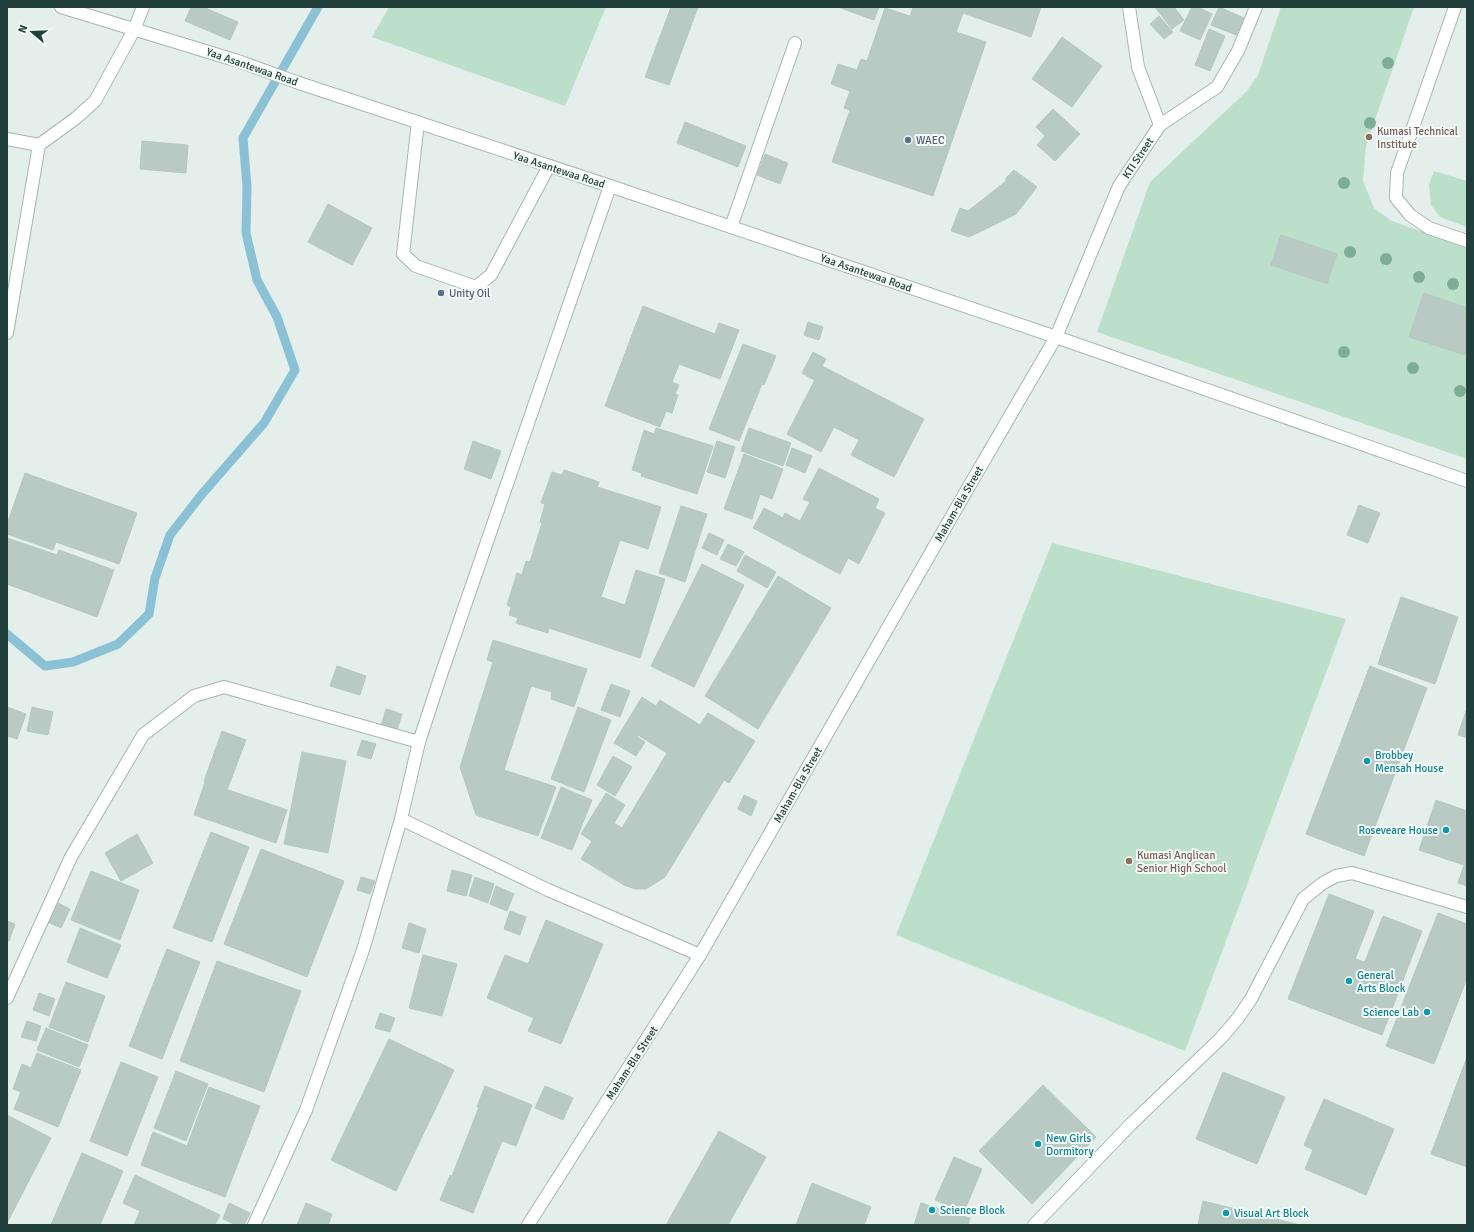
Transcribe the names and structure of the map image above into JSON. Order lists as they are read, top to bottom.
{
  "streets": {
    "street": ["Yaa Asantewaa Road", "KTI Street", "Maham-Bla Street"]
  },
  "crossings": [
    ["Yaa Asantewaa Road", "KTI Street"],
    ["Yaa Asantewaa Road", "Maham-Bla Street"],
    ["KTI Street", "Maham-Bla Street"]
  ],
  "places": [
    "Kumasi Technical Institute",
    "WAEC",
    "Unity Oil",
    "Brobbey Mensah House",
    "Roseveare House",
    "Kumasi Anglican Senior High School",
    "General Arts Block",
    "Science Lab",
    "New Girls Dormitory",
    "Science Block",
    "Visual Art Block"
  ],
  "north": "left"
}
